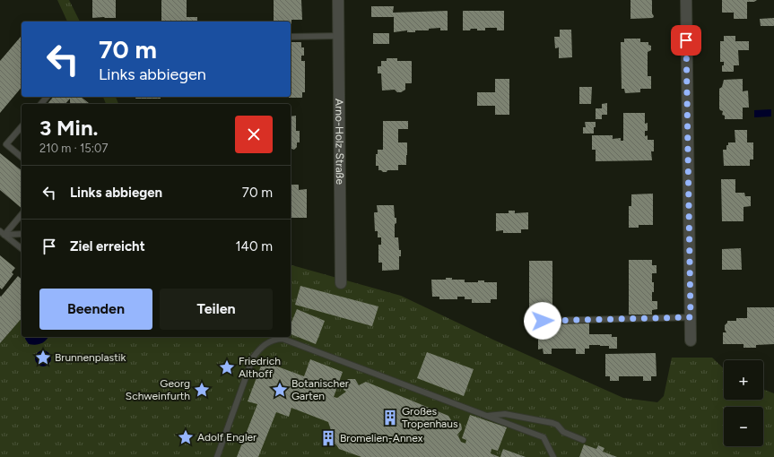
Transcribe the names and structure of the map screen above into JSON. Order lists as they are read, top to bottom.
{
  "streets": {
    "street": ["Arno-Holz-Straße"]
  },
  "places": {
    "place": [
      "Brunnenplastik",
      "Friedrich Althoff",
      "Georg Schweinfurth",
      "Botanischer Garten",
      "Adolf Engler"
    ],
    "building": ["Großes Tropenhaus", "Bromelien-Annex"]
  },
  "page": {
    "turn": ["70 m", "Links abbiegen"],
    "heading": ["3 Min.", "210 m · 15:07"],
    "list": [
      {
        "name": "Links abbiegen",
        "value": "70 m"
      },
      {
        "name": "Ziel erreicht",
        "value": "140 m"
      }
    ],
    "buttons": ["Beenden", "Teilen"],
    "map_buttons": ["+", "−"]
  }
}
